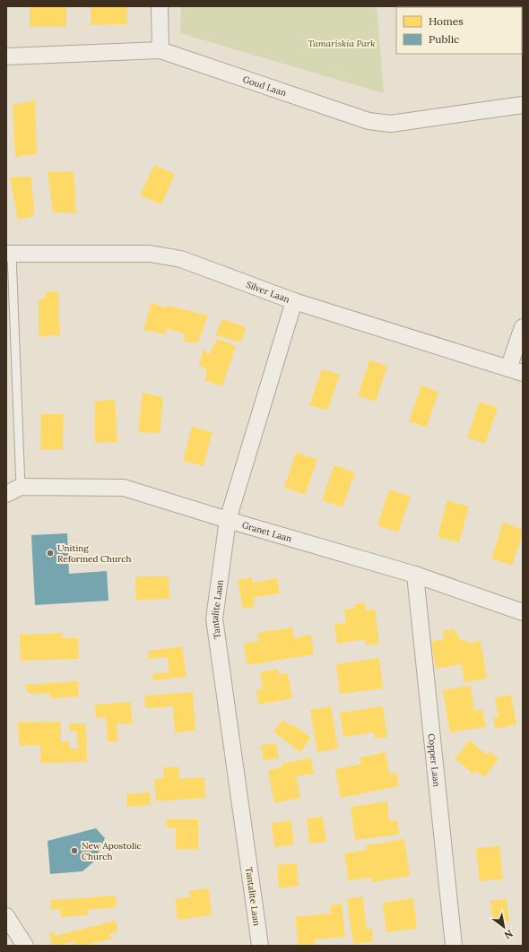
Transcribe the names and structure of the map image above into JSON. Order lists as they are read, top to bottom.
{
  "streets": {
    "street": [
      "Goud Laan",
      "Silver Laan",
      "Granet Laan",
      "Tantalite Laan",
      "Copper Laan"
    ]
  },
  "crossings": [
    ["Silver Laan", "Tantalite Laan"],
    ["Granet Laan", "Tantalite Laan"],
    ["Granet Laan", "Copper Laan"]
  ],
  "parks": ["Tamariskia Park"],
  "places": ["Uniting Reformed Church", "New Apostolic Church"],
  "legend": ["Homes", "Public"],
  "north": "bottom right"
}
